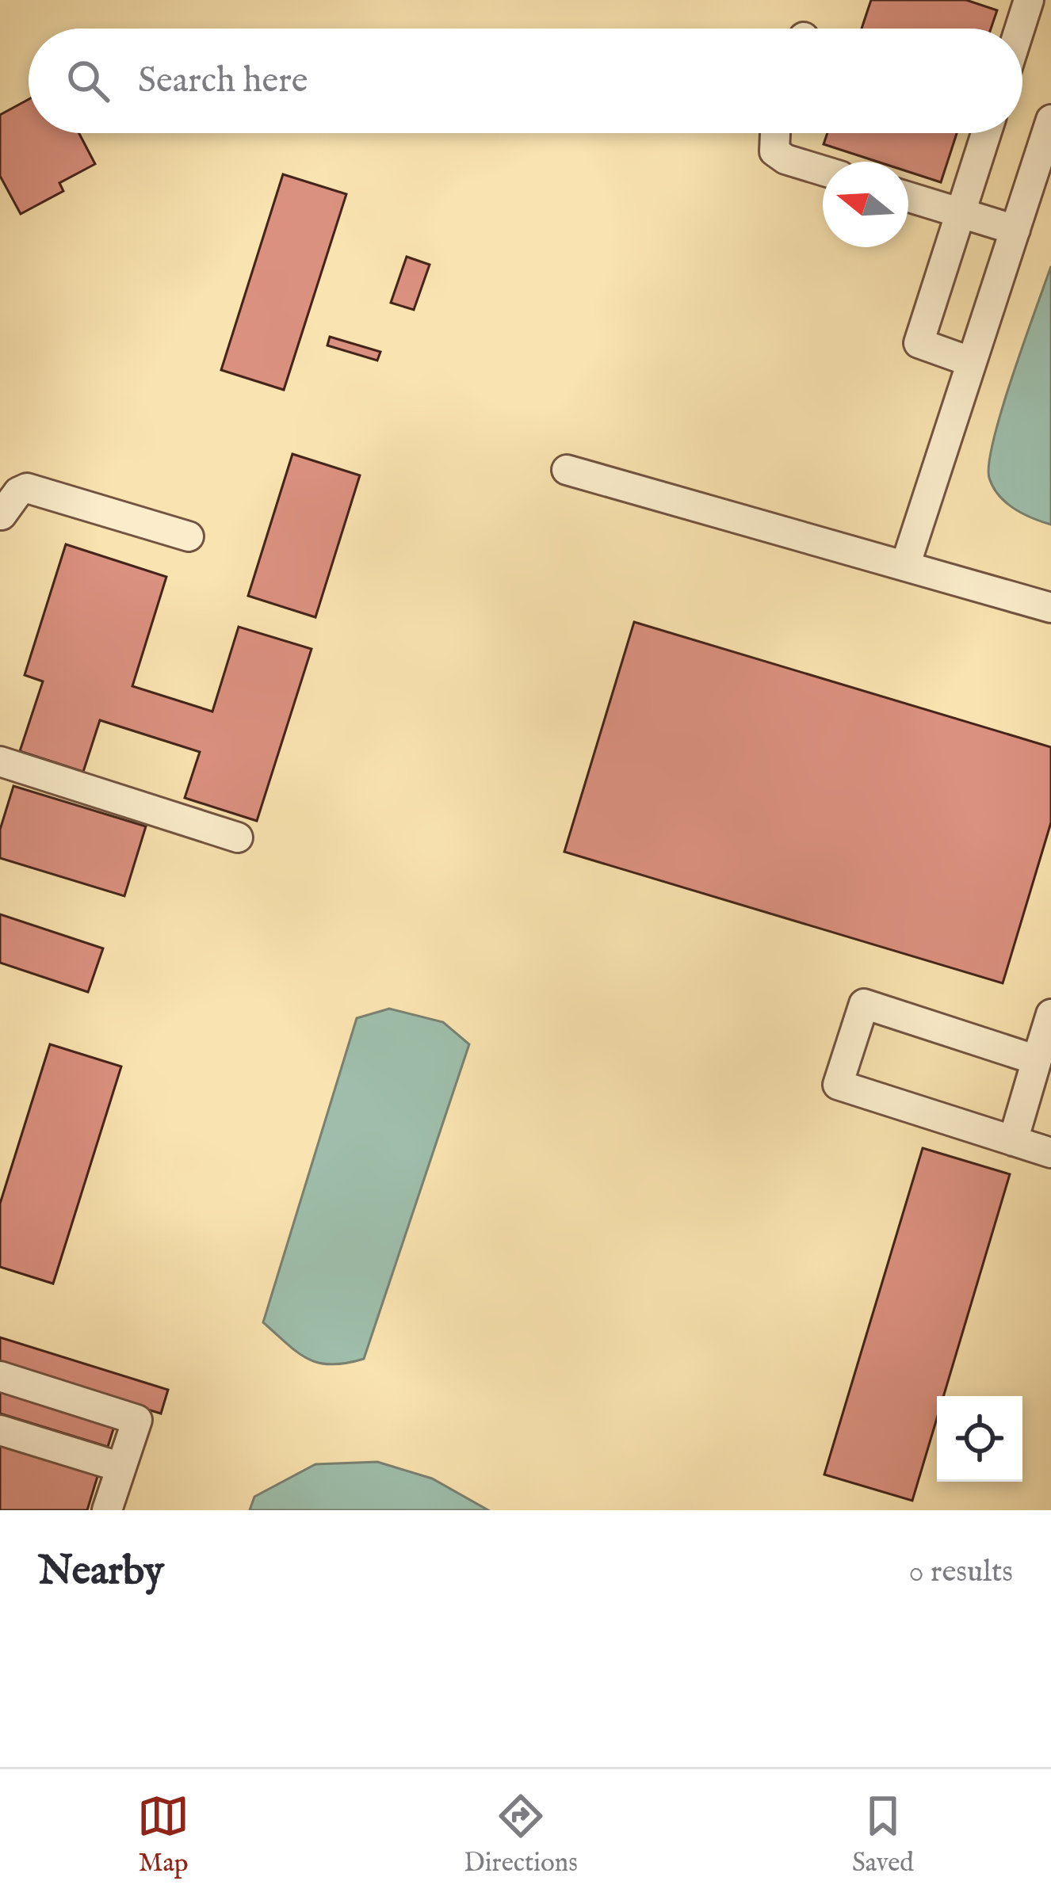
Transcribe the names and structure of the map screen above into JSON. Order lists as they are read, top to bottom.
{
  "north": "left",
  "page": {
    "search": "Search here",
    "heading": ["Nearby", "0 results"],
    "nav": ["Map", "Directions", "Saved"]
  }
}
